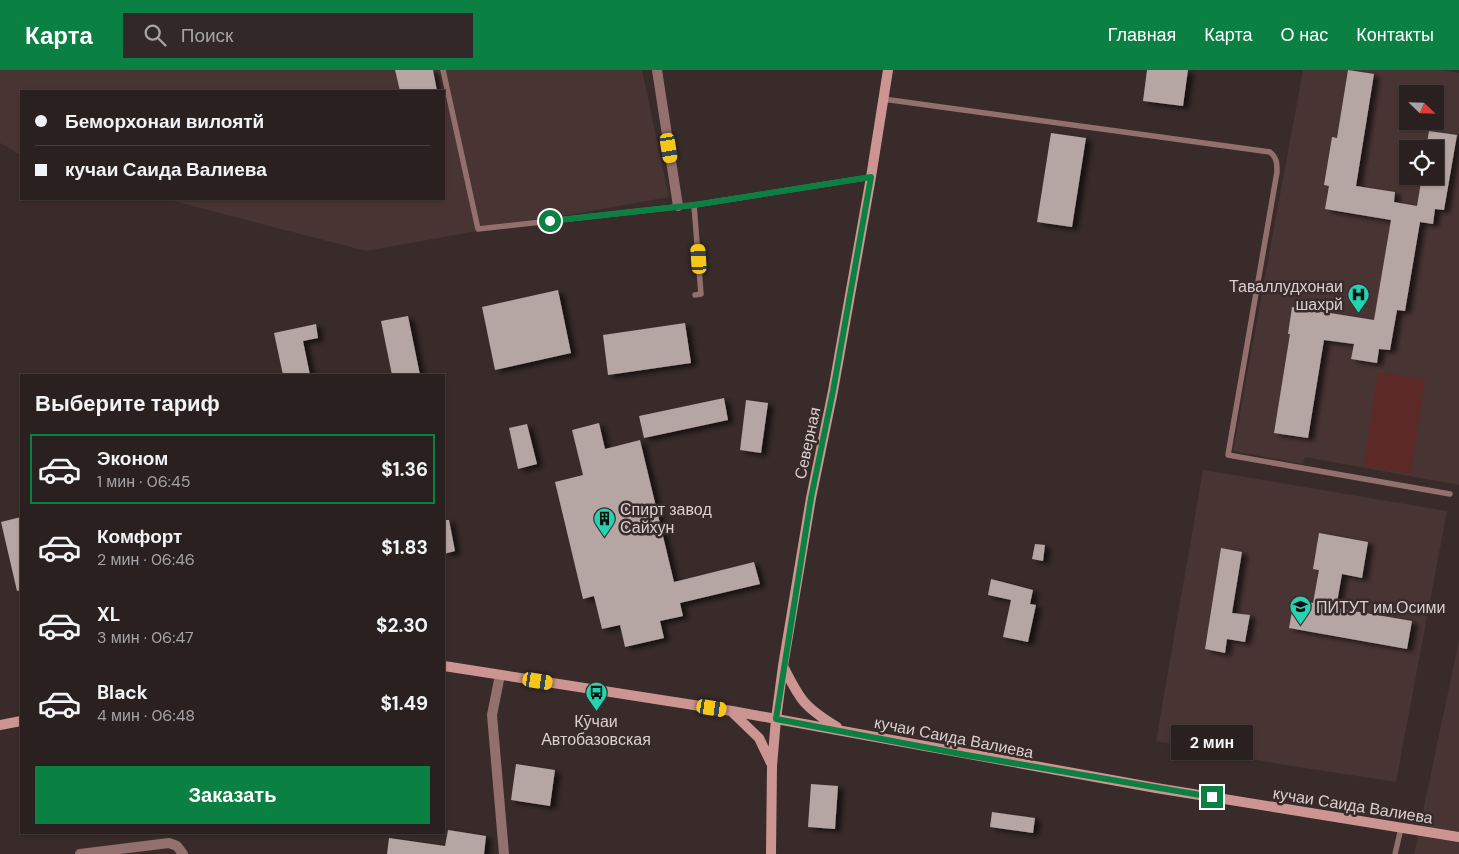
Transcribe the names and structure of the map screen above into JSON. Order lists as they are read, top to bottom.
{
  "streets": {
    "street": ["Северная", "кучаи Саида Валиева"]
  },
  "crossings": [
    ["Северная", "кучаи Саида Валиева"]
  ],
  "places": {
    "hospital": ["Таваллудхонаи шахрй"],
    "building": ["Спирт завод Сайхун"],
    "school or university": ["ПИТУТ им.Осими"],
    "bus stop": ["Кӯчаи Автобазовская"]
  },
  "north": "bottom right",
  "page": {
    "header": "Карта",
    "search": "Поиск",
    "nav": [
      "Главная",
      "Карта",
      "О нас",
      "Контакты"
    ],
    "banner": ["Беморхонаи вилоятй", "кучаи Саида Валиева"],
    "heading": "Выберите тариф",
    "list": [
      {
        "name": "Эконом",
        "note": "1 мин · 06:45",
        "value": "$1.36"
      },
      {
        "name": "Комфорт",
        "note": "2 мин · 06:46",
        "value": "$1.83"
      },
      {
        "name": "XL",
        "note": "3 мин · 06:47",
        "value": "$2.30"
      },
      {
        "name": "Black",
        "note": "4 мин · 06:48",
        "value": "$1.49"
      }
    ],
    "bubble": "2 мин",
    "buttons": "Заказать"
  }
}
